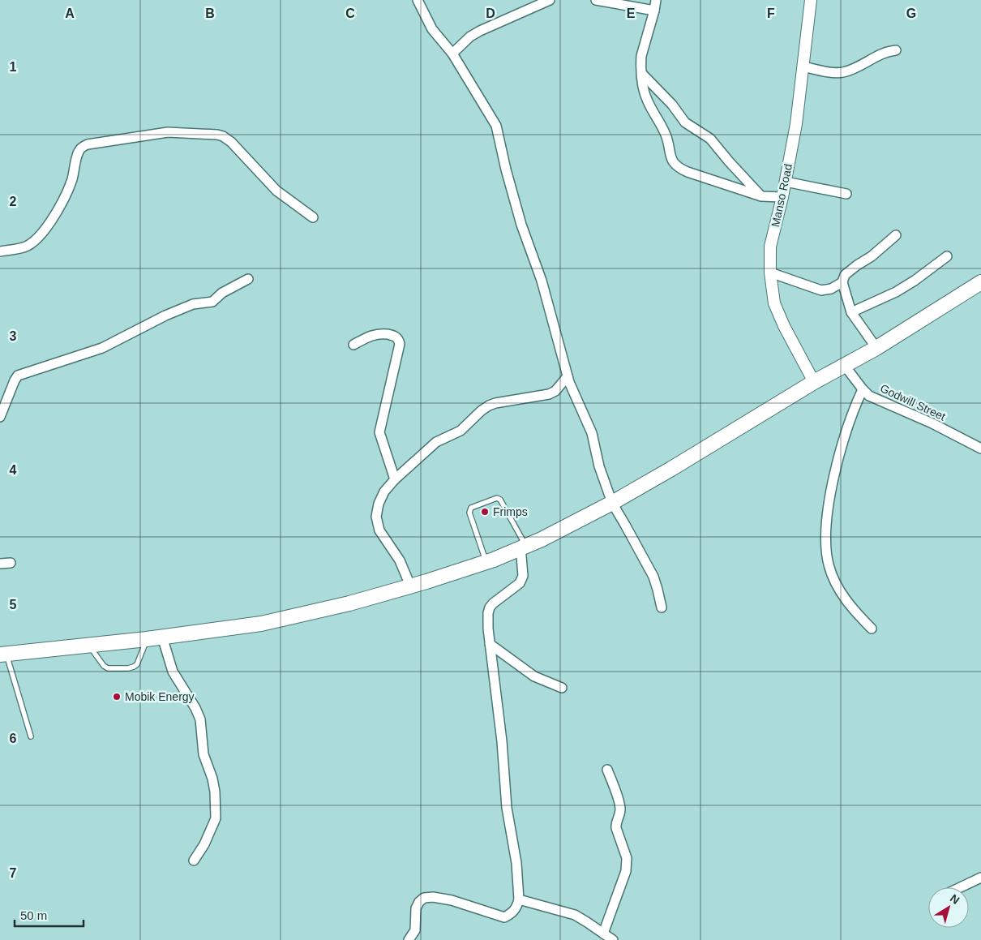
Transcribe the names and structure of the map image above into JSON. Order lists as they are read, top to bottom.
{
  "streets": {
    "street": ["Manso Road", "Godwill Street"]
  },
  "places": ["Frimps", "Mobik Energy"],
  "scale_bar": "50 m",
  "north": "top right",
  "grid": {
    "columns": [
      "A",
      "B",
      "C",
      "D",
      "E",
      "F",
      "G"
    ],
    "rows": [
      "1",
      "2",
      "3",
      "4",
      "5",
      "6",
      "7"
    ]
  }
}
